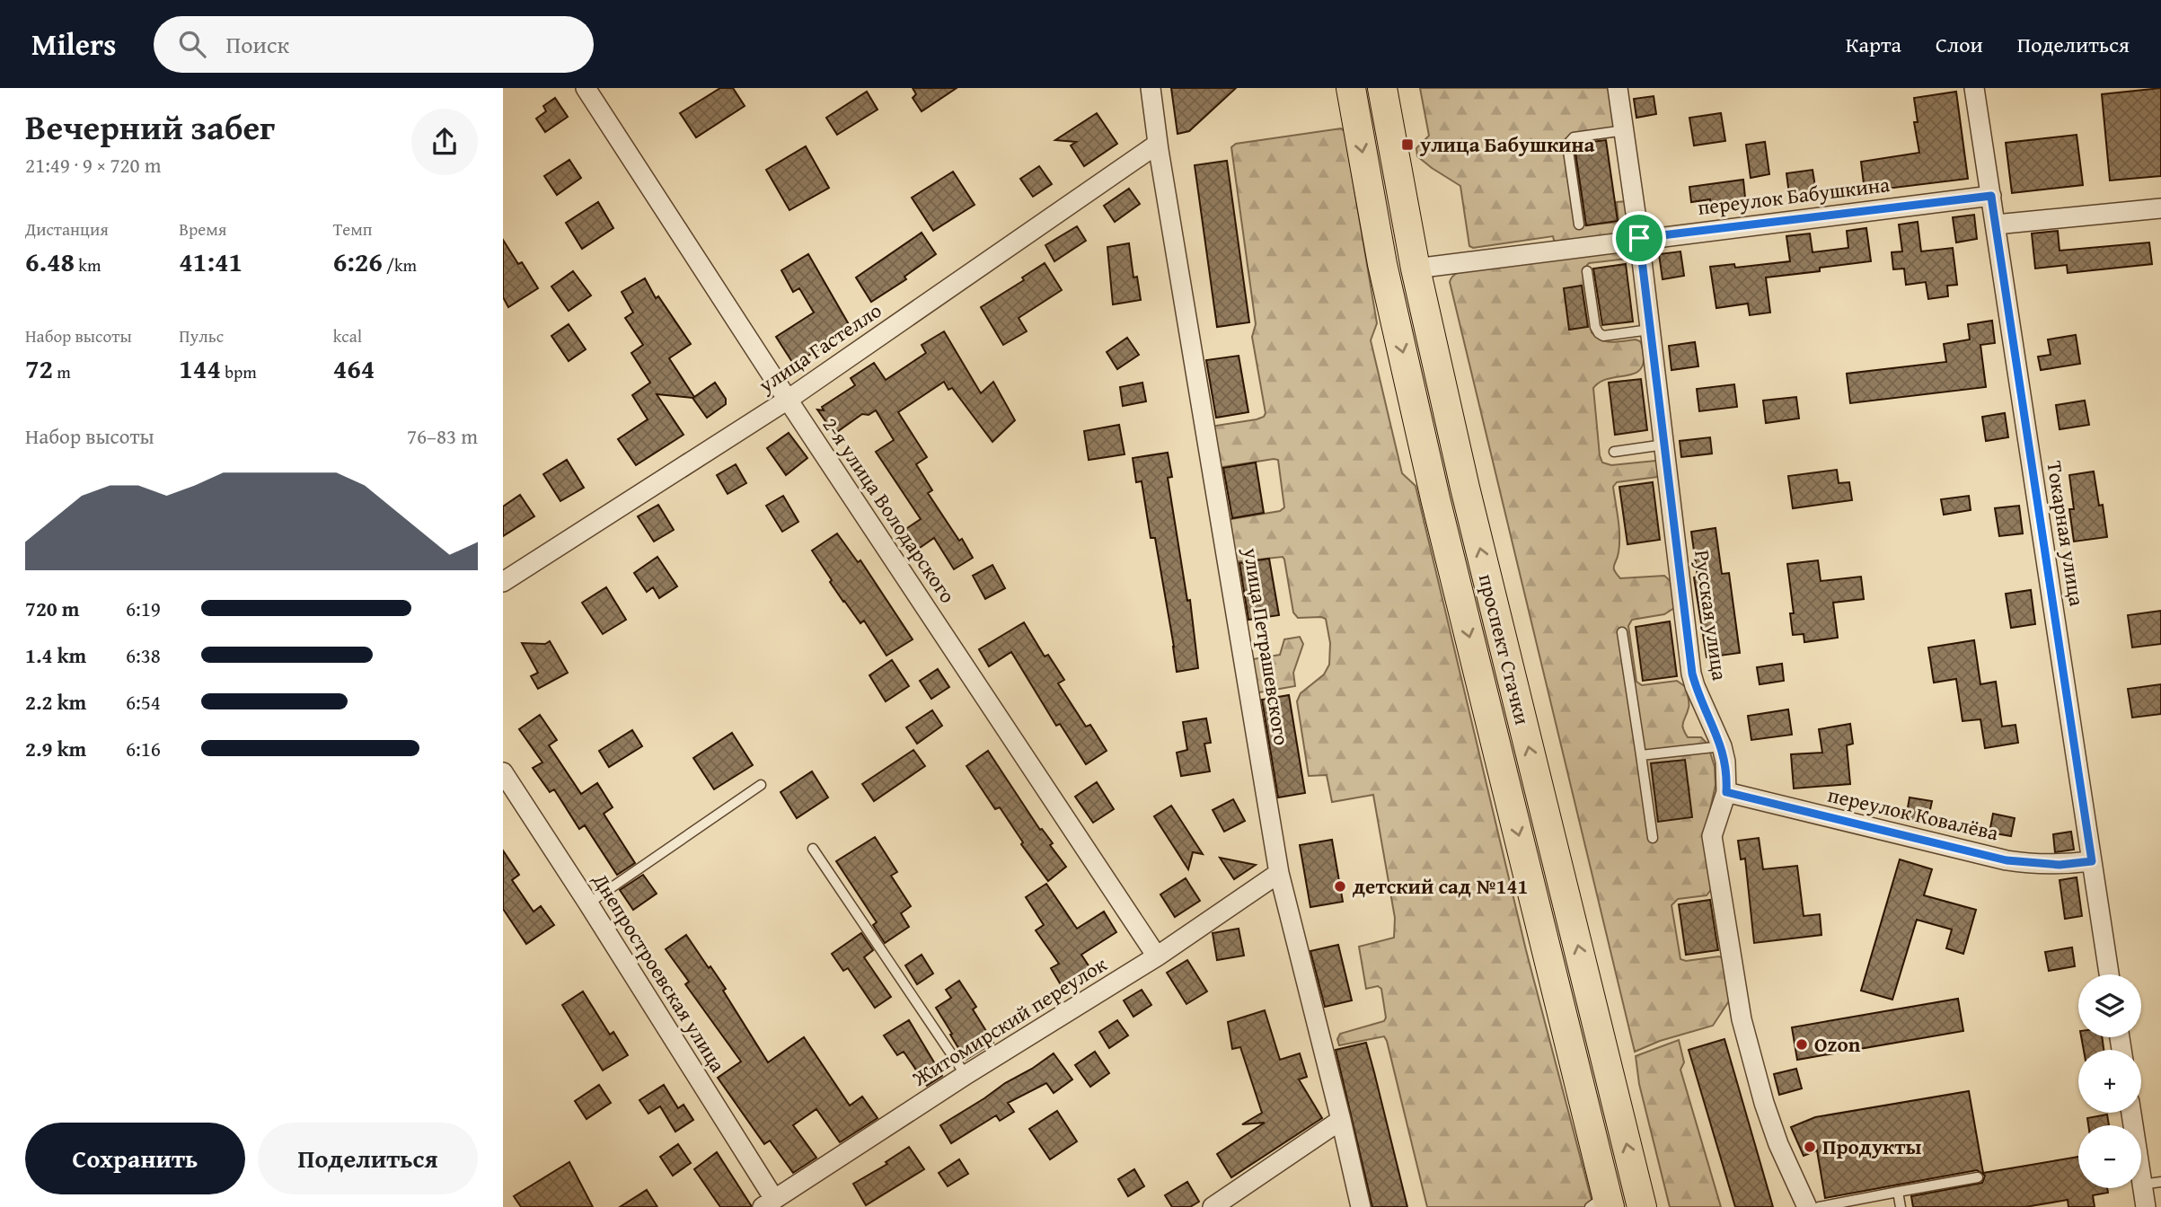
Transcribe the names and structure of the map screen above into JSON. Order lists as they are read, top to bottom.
{
  "streets": {
    "main road": ["проспект Стачки"],
    "street": [
      "переулок Бабушкина",
      "улица Гастелло",
      "2-я улица Володарского",
      "Токарная улица",
      "Русская улица",
      "улица Петрашевского",
      "переулок Ковалёва",
      "Днепростроевская улица",
      "Житомирский переулок"
    ]
  },
  "crossings": [
    ["переулок Бабушкина", "Токарная улица"],
    ["переулок Бабушкина", "Русская улица"],
    ["переулок Бабушкина", "проспект Стачки"],
    ["улица Гастелло", "2-я улица Володарского"],
    ["улица Гастелло", "улица Петрашевского"],
    ["2-я улица Володарского", "Житомирский переулок"],
    ["Токарная улица", "переулок Ковалёва"],
    ["Русская улица", "переулок Ковалёва"],
    ["улица Петрашевского", "Житомирский переулок"],
    ["Днепростроевская улица", "Житомирский переулок"]
  ],
  "places": {
    "transit": ["улица Бабушкина"],
    "other": ["детский сад №141", "Ozon", "Продукты"]
  },
  "page": {
    "header": "Milers",
    "search": "Поиск",
    "nav": ["Карта", "Слои", "Поделиться"],
    "heading": ["Вечерний забег", "21:49 · 9 × 720 m"],
    "stats": [
      ["Дистанция", "6.48 km"],
      ["Время", "41:41"],
      ["Темп", "6:26 /km"],
      ["Набор высоты", "72 m"],
      ["Пульс", "144 bpm"],
      ["kcal", "464"]
    ],
    "chart": ["Набор высоты", "76–83 m"],
    "list": [
      {
        "name": "720 m",
        "note": "6:19"
      },
      {
        "name": "1.4 km",
        "note": "6:38"
      },
      {
        "name": "2.2 km",
        "note": "6:54"
      },
      {
        "name": "2.9 km",
        "note": "6:16"
      }
    ],
    "map_buttons": ["+", "−"],
    "buttons": ["Сохранить", "Поделиться"]
  }
}
